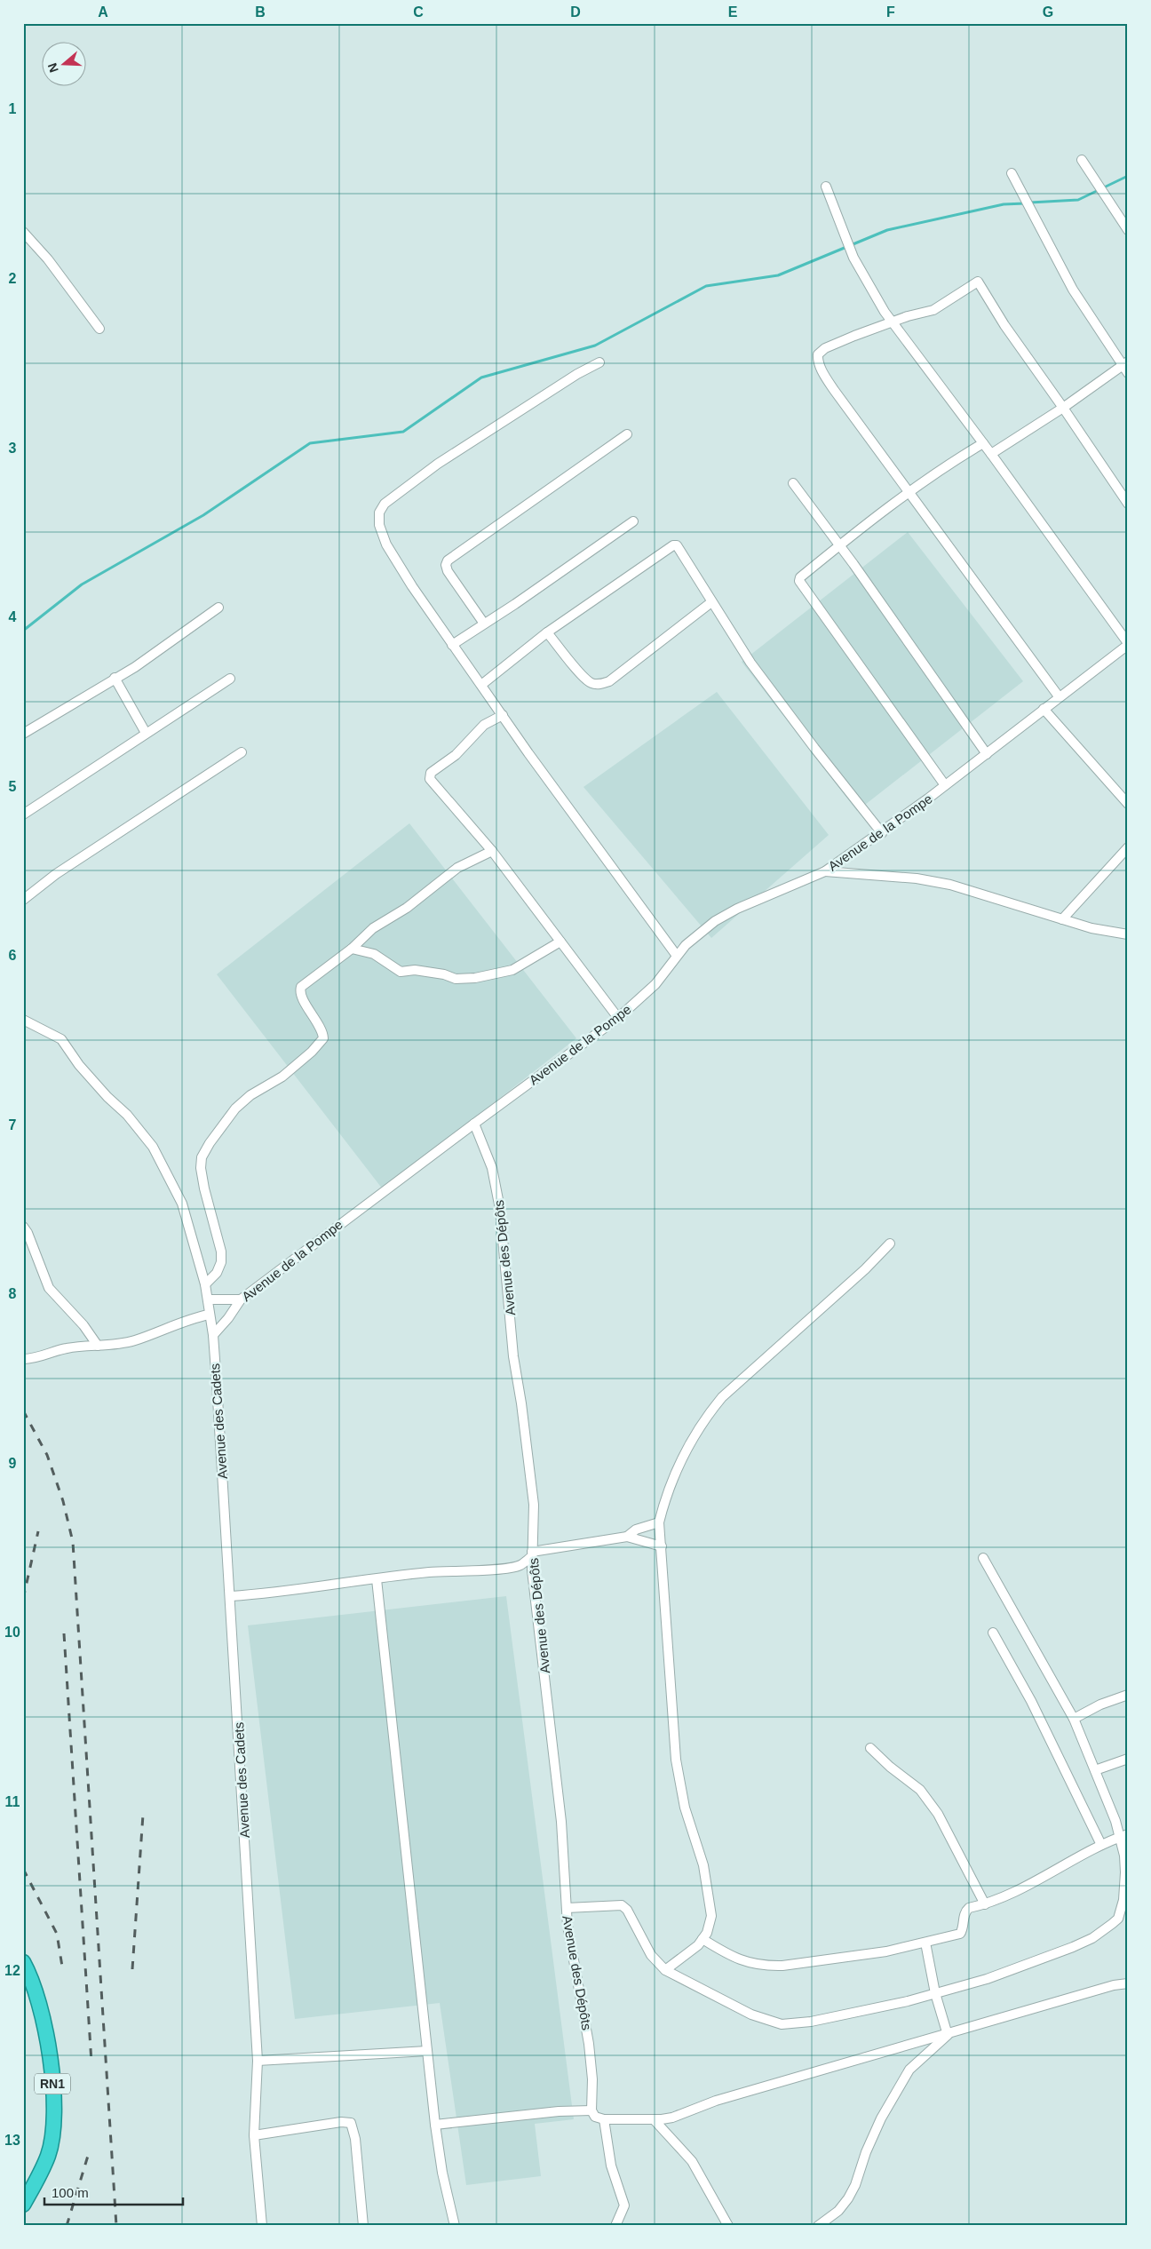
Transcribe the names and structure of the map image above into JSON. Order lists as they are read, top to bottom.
{
  "streets": {
    "highway": ["RN1"],
    "street": ["Avenue de la Pompe", "Avenue des Dépôts", "Avenue des Cadets"]
  },
  "crossings": [
    ["Avenue de la Pompe", "Avenue des Dépôts"],
    ["Avenue de la Pompe", "Avenue des Cadets"]
  ],
  "scale_bar": "100 m",
  "north": "left",
  "grid": {
    "columns": [
      "A",
      "B",
      "C",
      "D",
      "E",
      "F",
      "G"
    ],
    "rows": [
      "1",
      "2",
      "3",
      "4",
      "5",
      "6",
      "7",
      "8",
      "9",
      "10",
      "11",
      "12",
      "13"
    ]
  }
}
